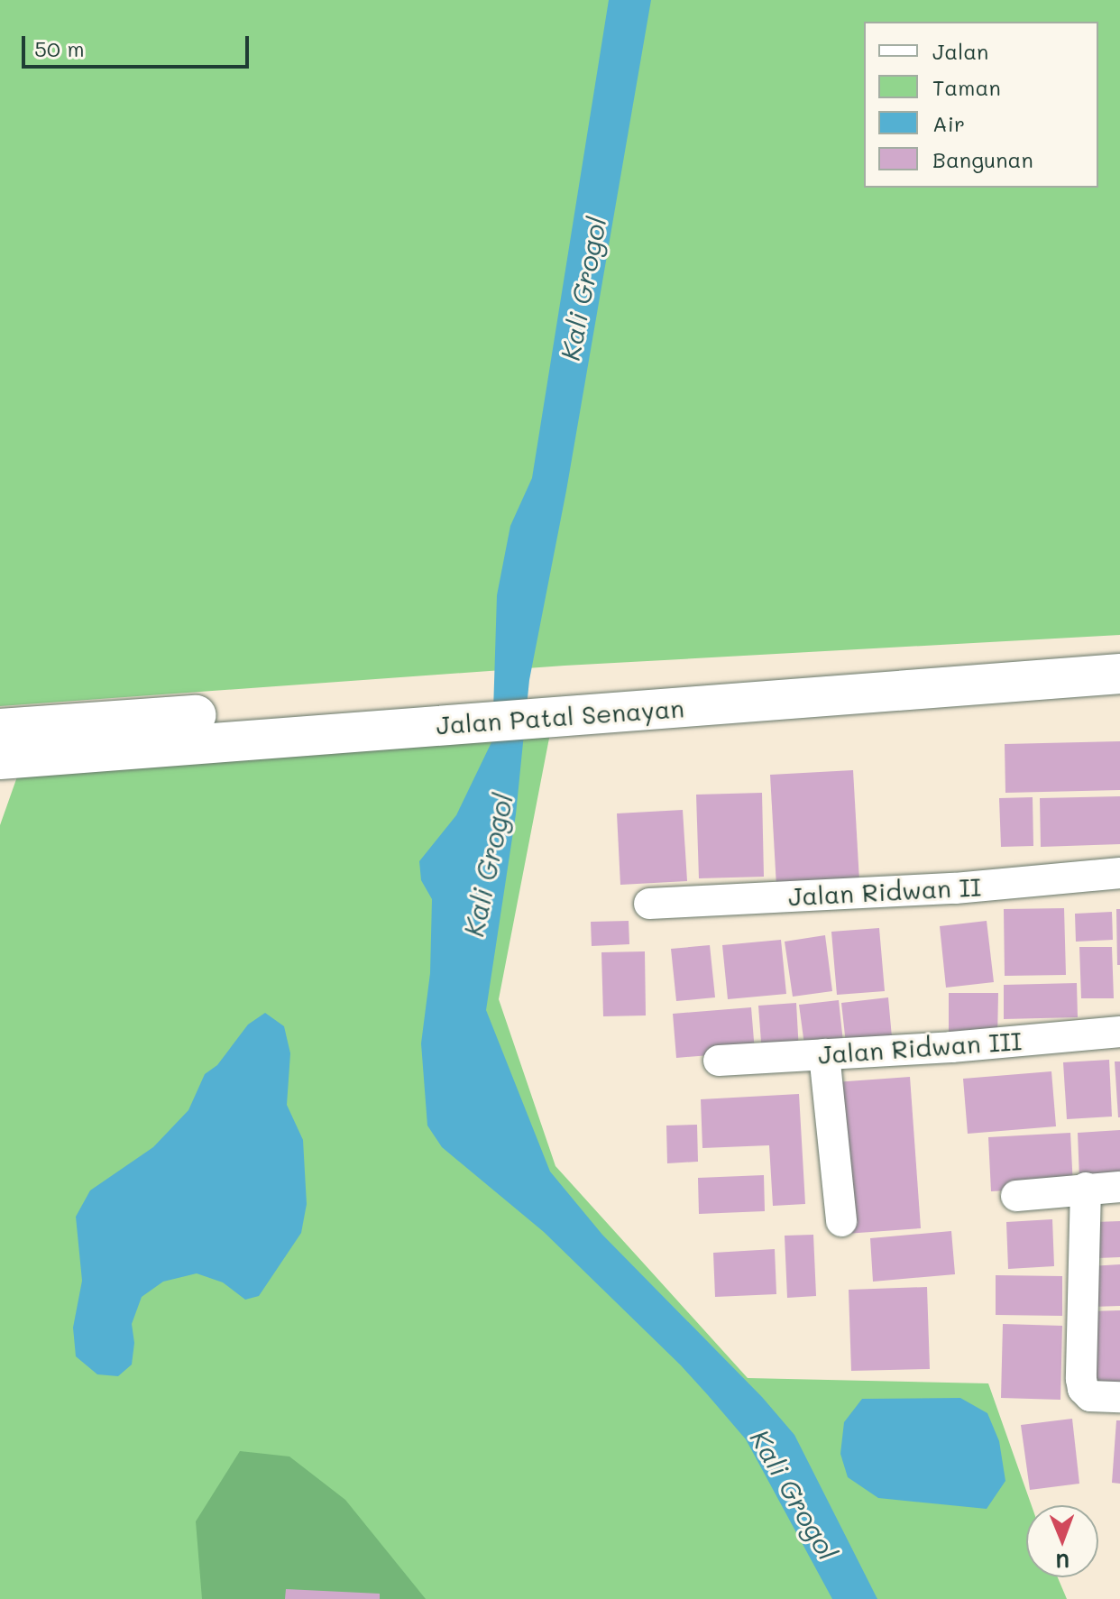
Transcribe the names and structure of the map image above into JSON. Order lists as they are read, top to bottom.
{
  "streets": {
    "main road": ["Jalan Patal Senayan"],
    "street": ["Jalan Ridwan II", "Jalan Ridwan III"]
  },
  "water": ["Kali Grogol"],
  "legend": [
    "Jalan",
    "Taman",
    "Air",
    "Bangunan"
  ],
  "scale_bar": "50 m",
  "north": "bottom"
}
